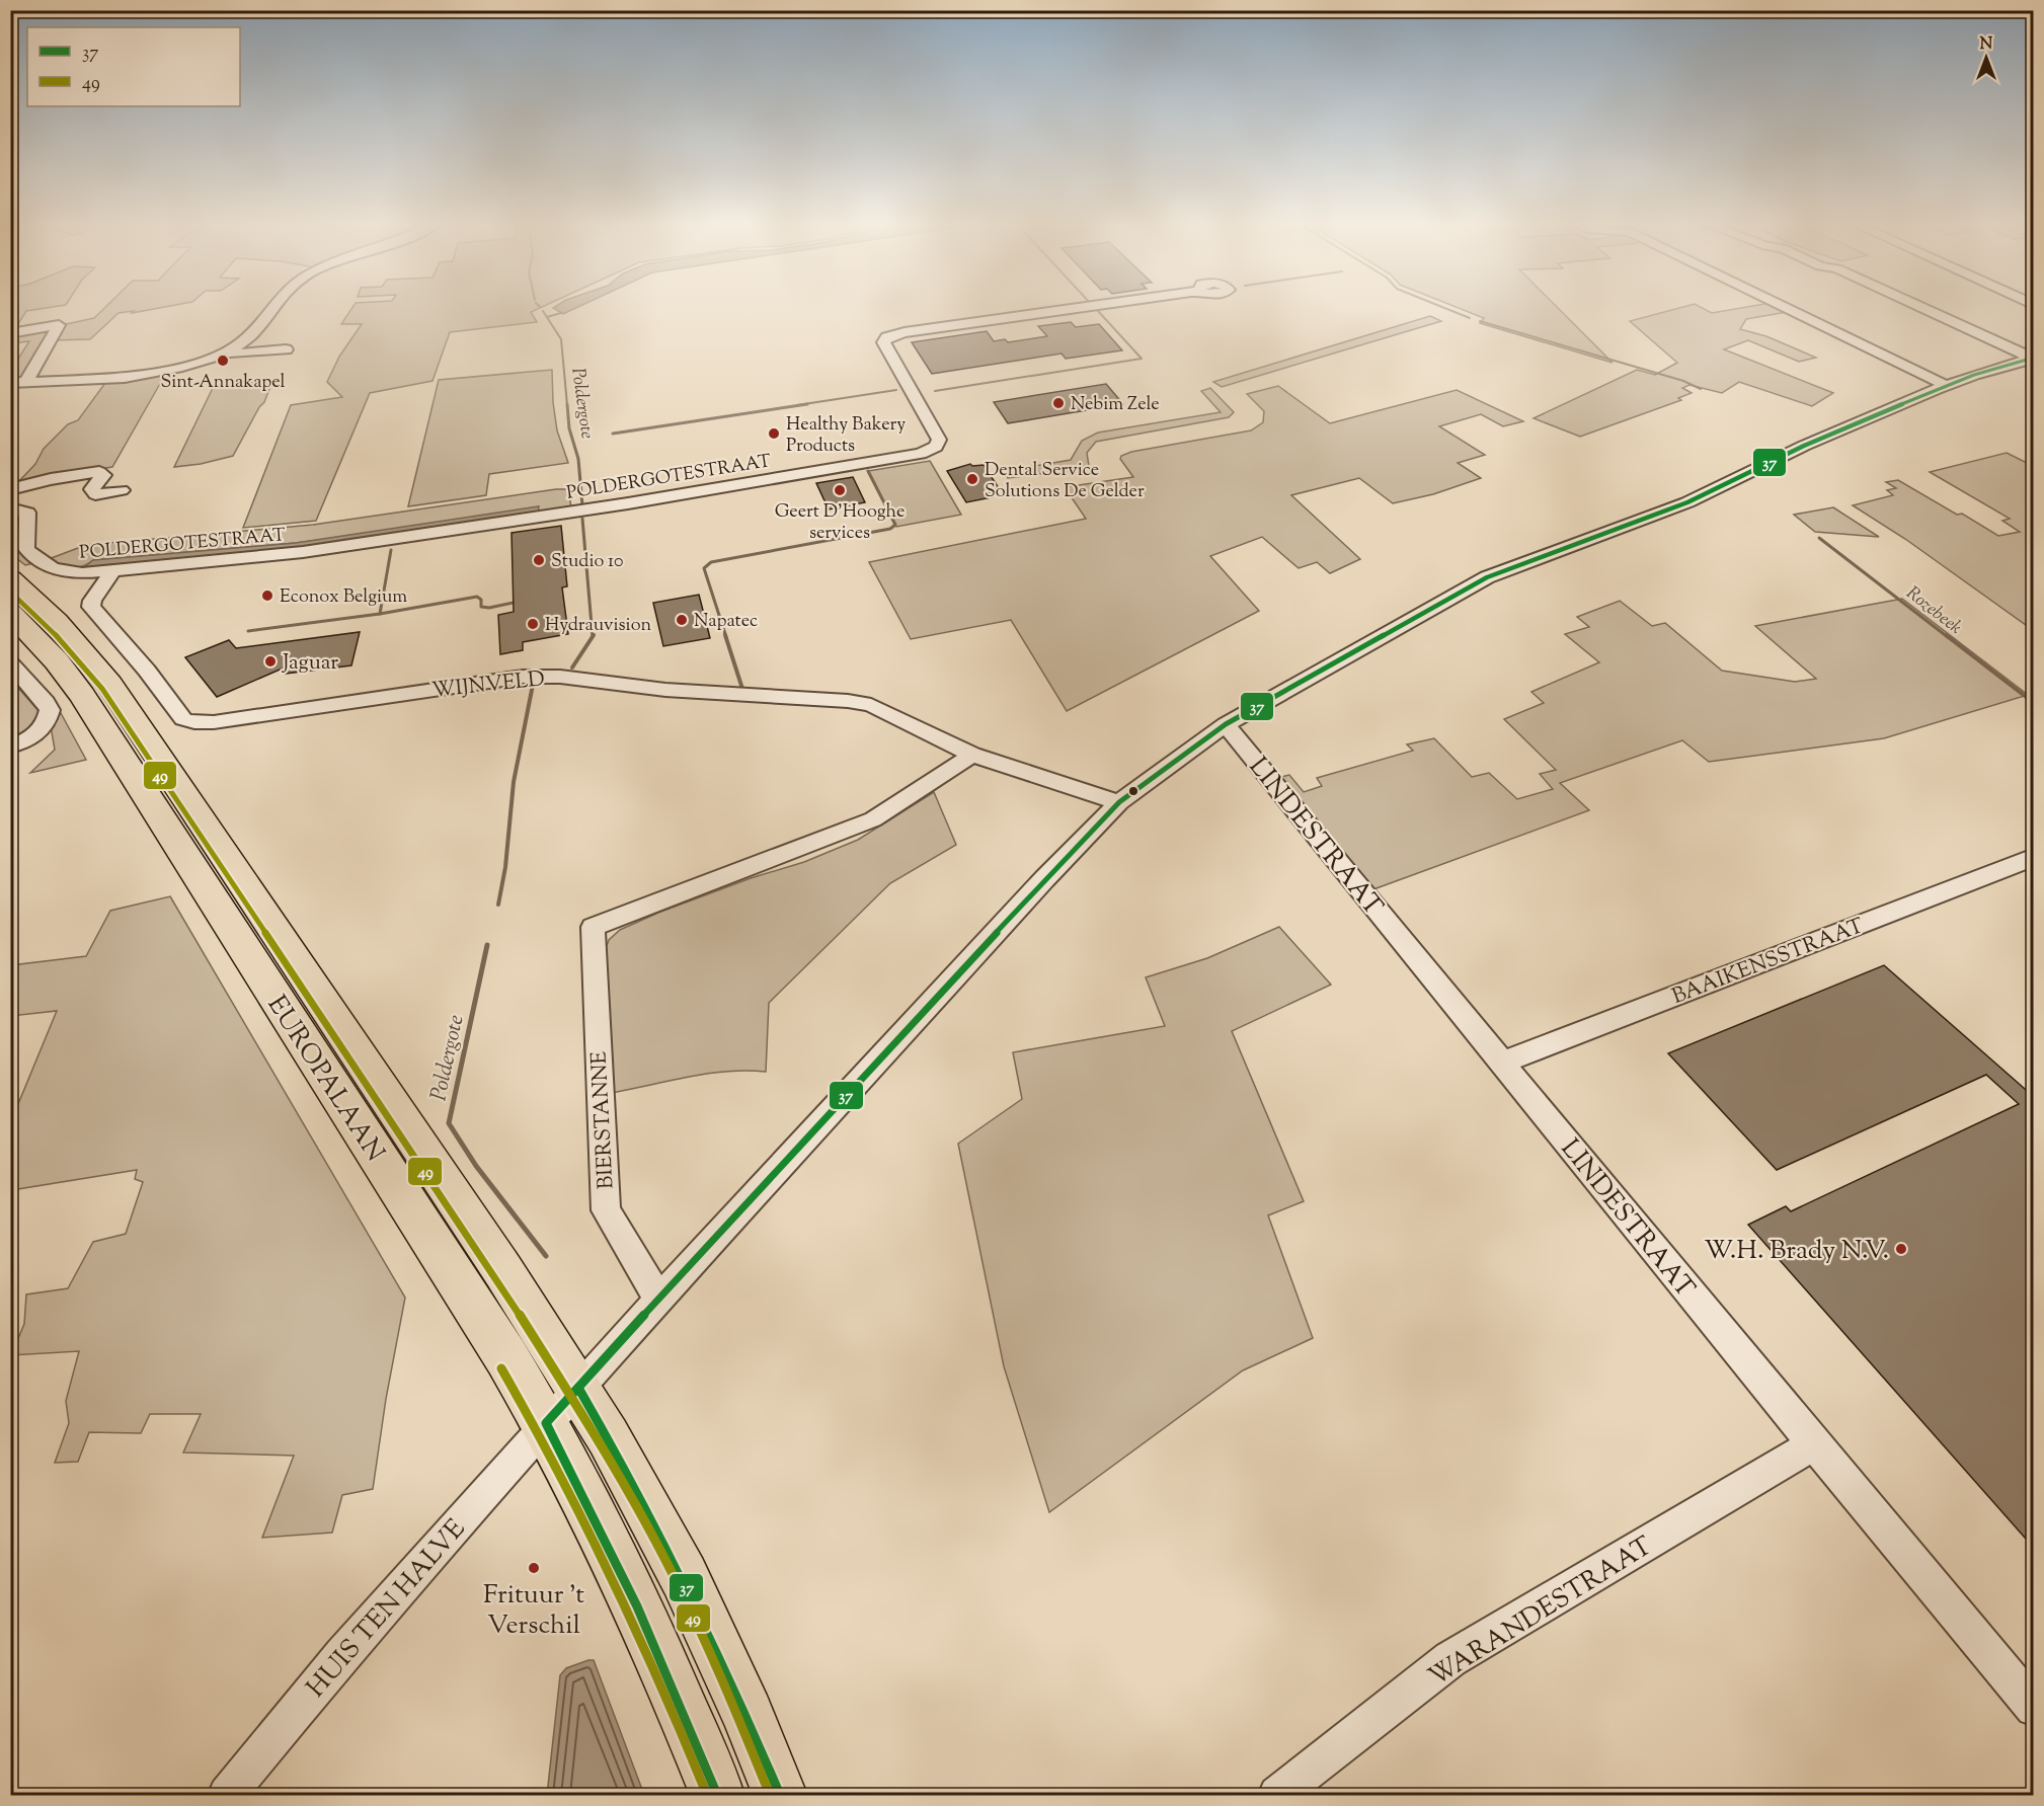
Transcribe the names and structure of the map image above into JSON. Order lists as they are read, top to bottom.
{
  "streets": {
    "highway": ["EUROPALAAN"],
    "street": [
      "POLDERGOTESTRAAT",
      "WIJNVELD",
      "LINDESTRAAT",
      "BAAIKENSSTRAAT",
      "BIERSTANNE",
      "HUIS TEN HALVE",
      "WARANDESTRAAT"
    ]
  },
  "crossings": [
    ["POLDERGOTESTRAAT", "WIJNVELD"],
    ["WIJNVELD", "BIERSTANNE"],
    ["WIJNVELD", "HUIS TEN HALVE"],
    ["LINDESTRAAT", "BAAIKENSSTRAAT"],
    ["LINDESTRAAT", "HUIS TEN HALVE"],
    ["LINDESTRAAT", "WARANDESTRAAT"],
    ["EUROPALAAN", "HUIS TEN HALVE"],
    ["BIERSTANNE", "HUIS TEN HALVE"]
  ],
  "water": ["Poldergote", "Rozebeek"],
  "places": [
    "Sint-Annakapel",
    "Nebim Zele",
    "Healthy Bakery Products",
    "Dental Service Solutions De Gelder",
    "Geert D'Hooghe services",
    "Studio 10",
    "Econox Belgium",
    "Napatec",
    "Hydrauvision",
    "Jaguar",
    "W.H. Brady N.V.",
    "Frituur 't Verschil"
  ],
  "lines": ["transit line 37", "transit line 49"],
  "legend": ["37", "49"],
  "north": "top"
}
